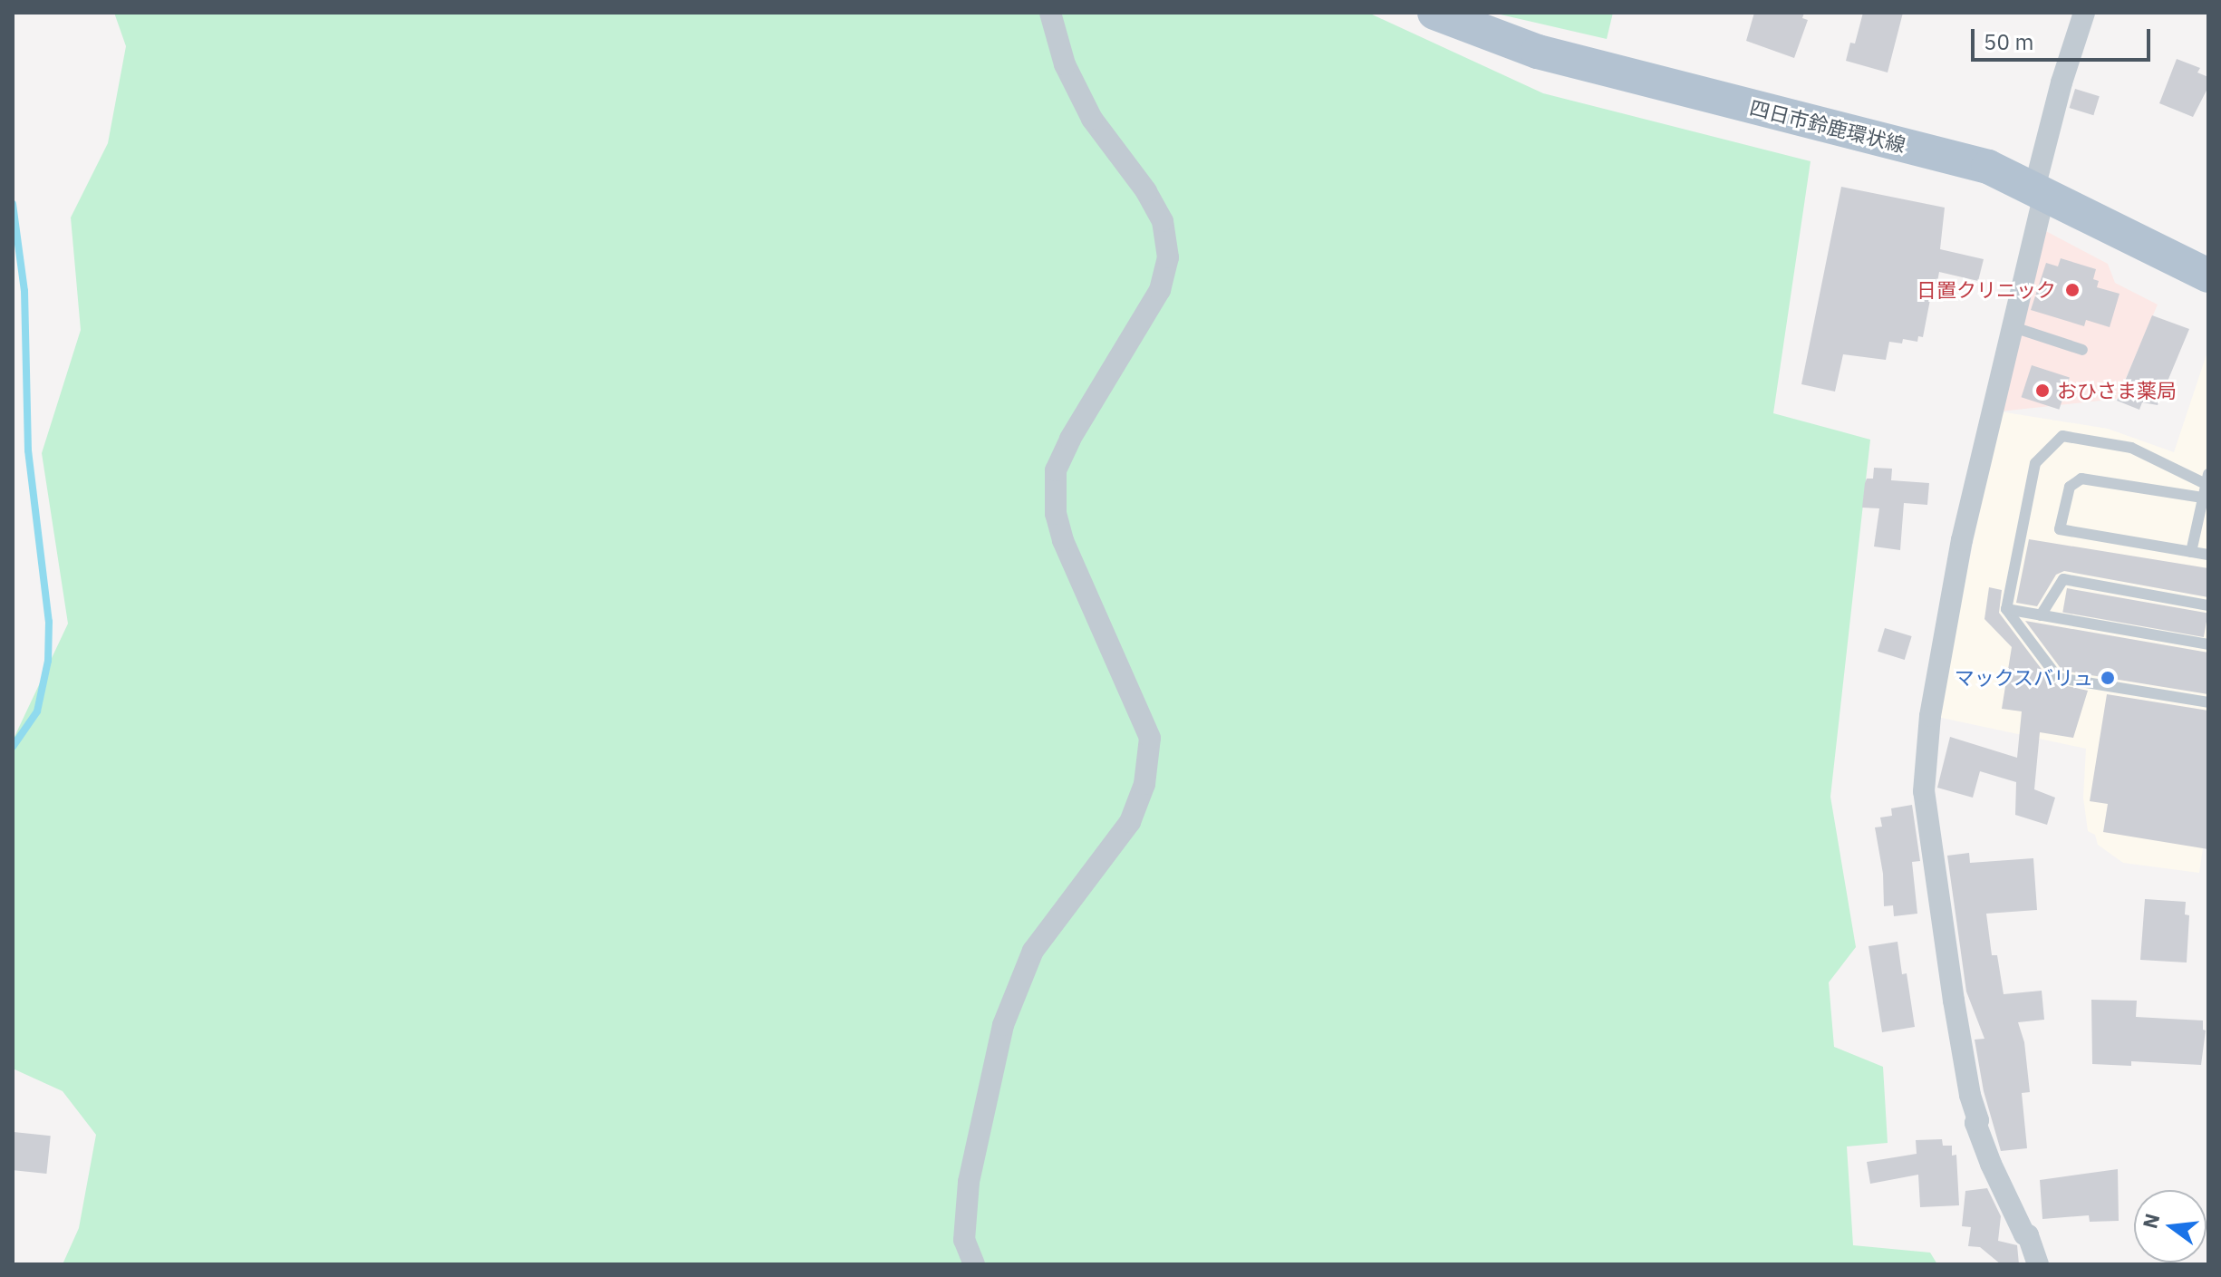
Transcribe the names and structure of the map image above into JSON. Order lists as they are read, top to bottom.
{
  "streets": {
    "main road": ["四日市鈴鹿環状線"]
  },
  "places": ["日置クリニック", "おひさま薬局", "マックスバリュ"],
  "scale_bar": "50 m",
  "north": "left"
}
